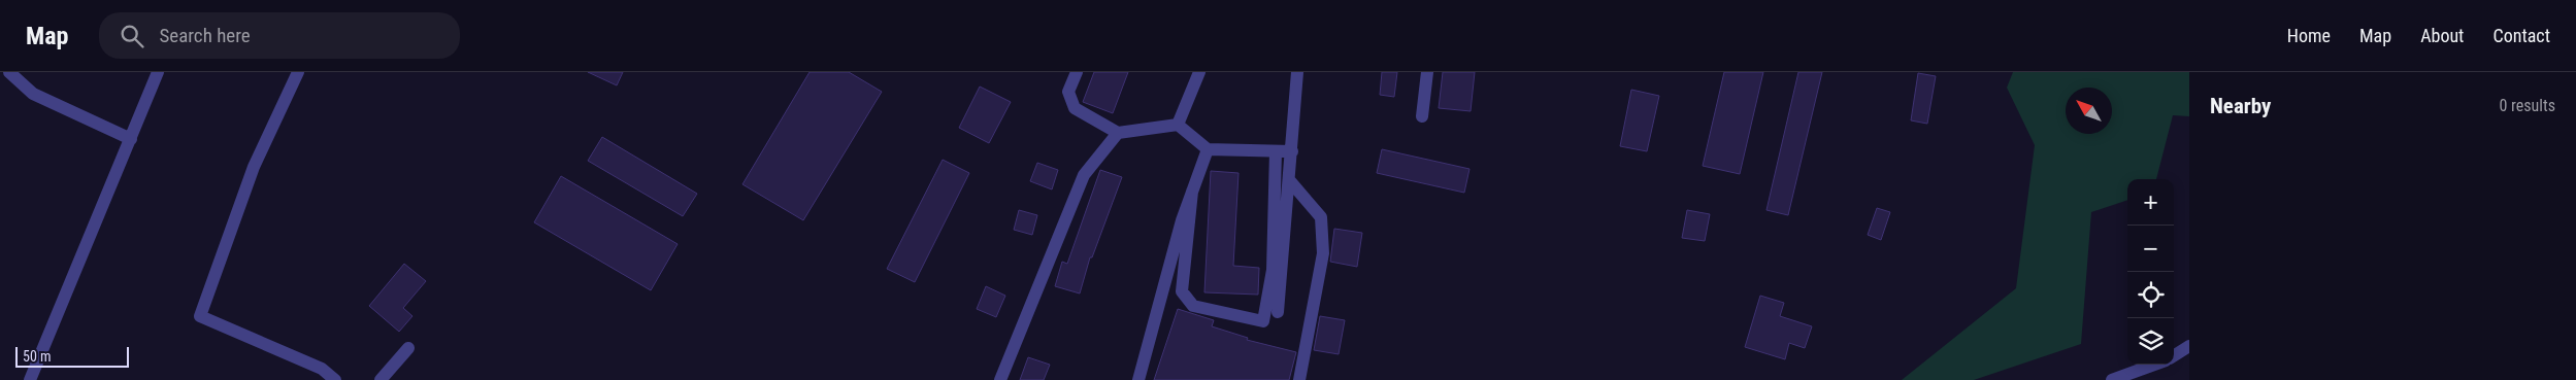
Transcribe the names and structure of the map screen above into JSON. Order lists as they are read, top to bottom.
{
  "scale_bar": "50 m",
  "north": "top left",
  "page": {
    "header": "Map",
    "search": "Search here",
    "nav": [
      "Home",
      "Map",
      "About",
      "Contact"
    ],
    "heading": ["Nearby", "0 results"],
    "map_buttons": ["+", "−"],
    "scale": "50 m"
  }
}
